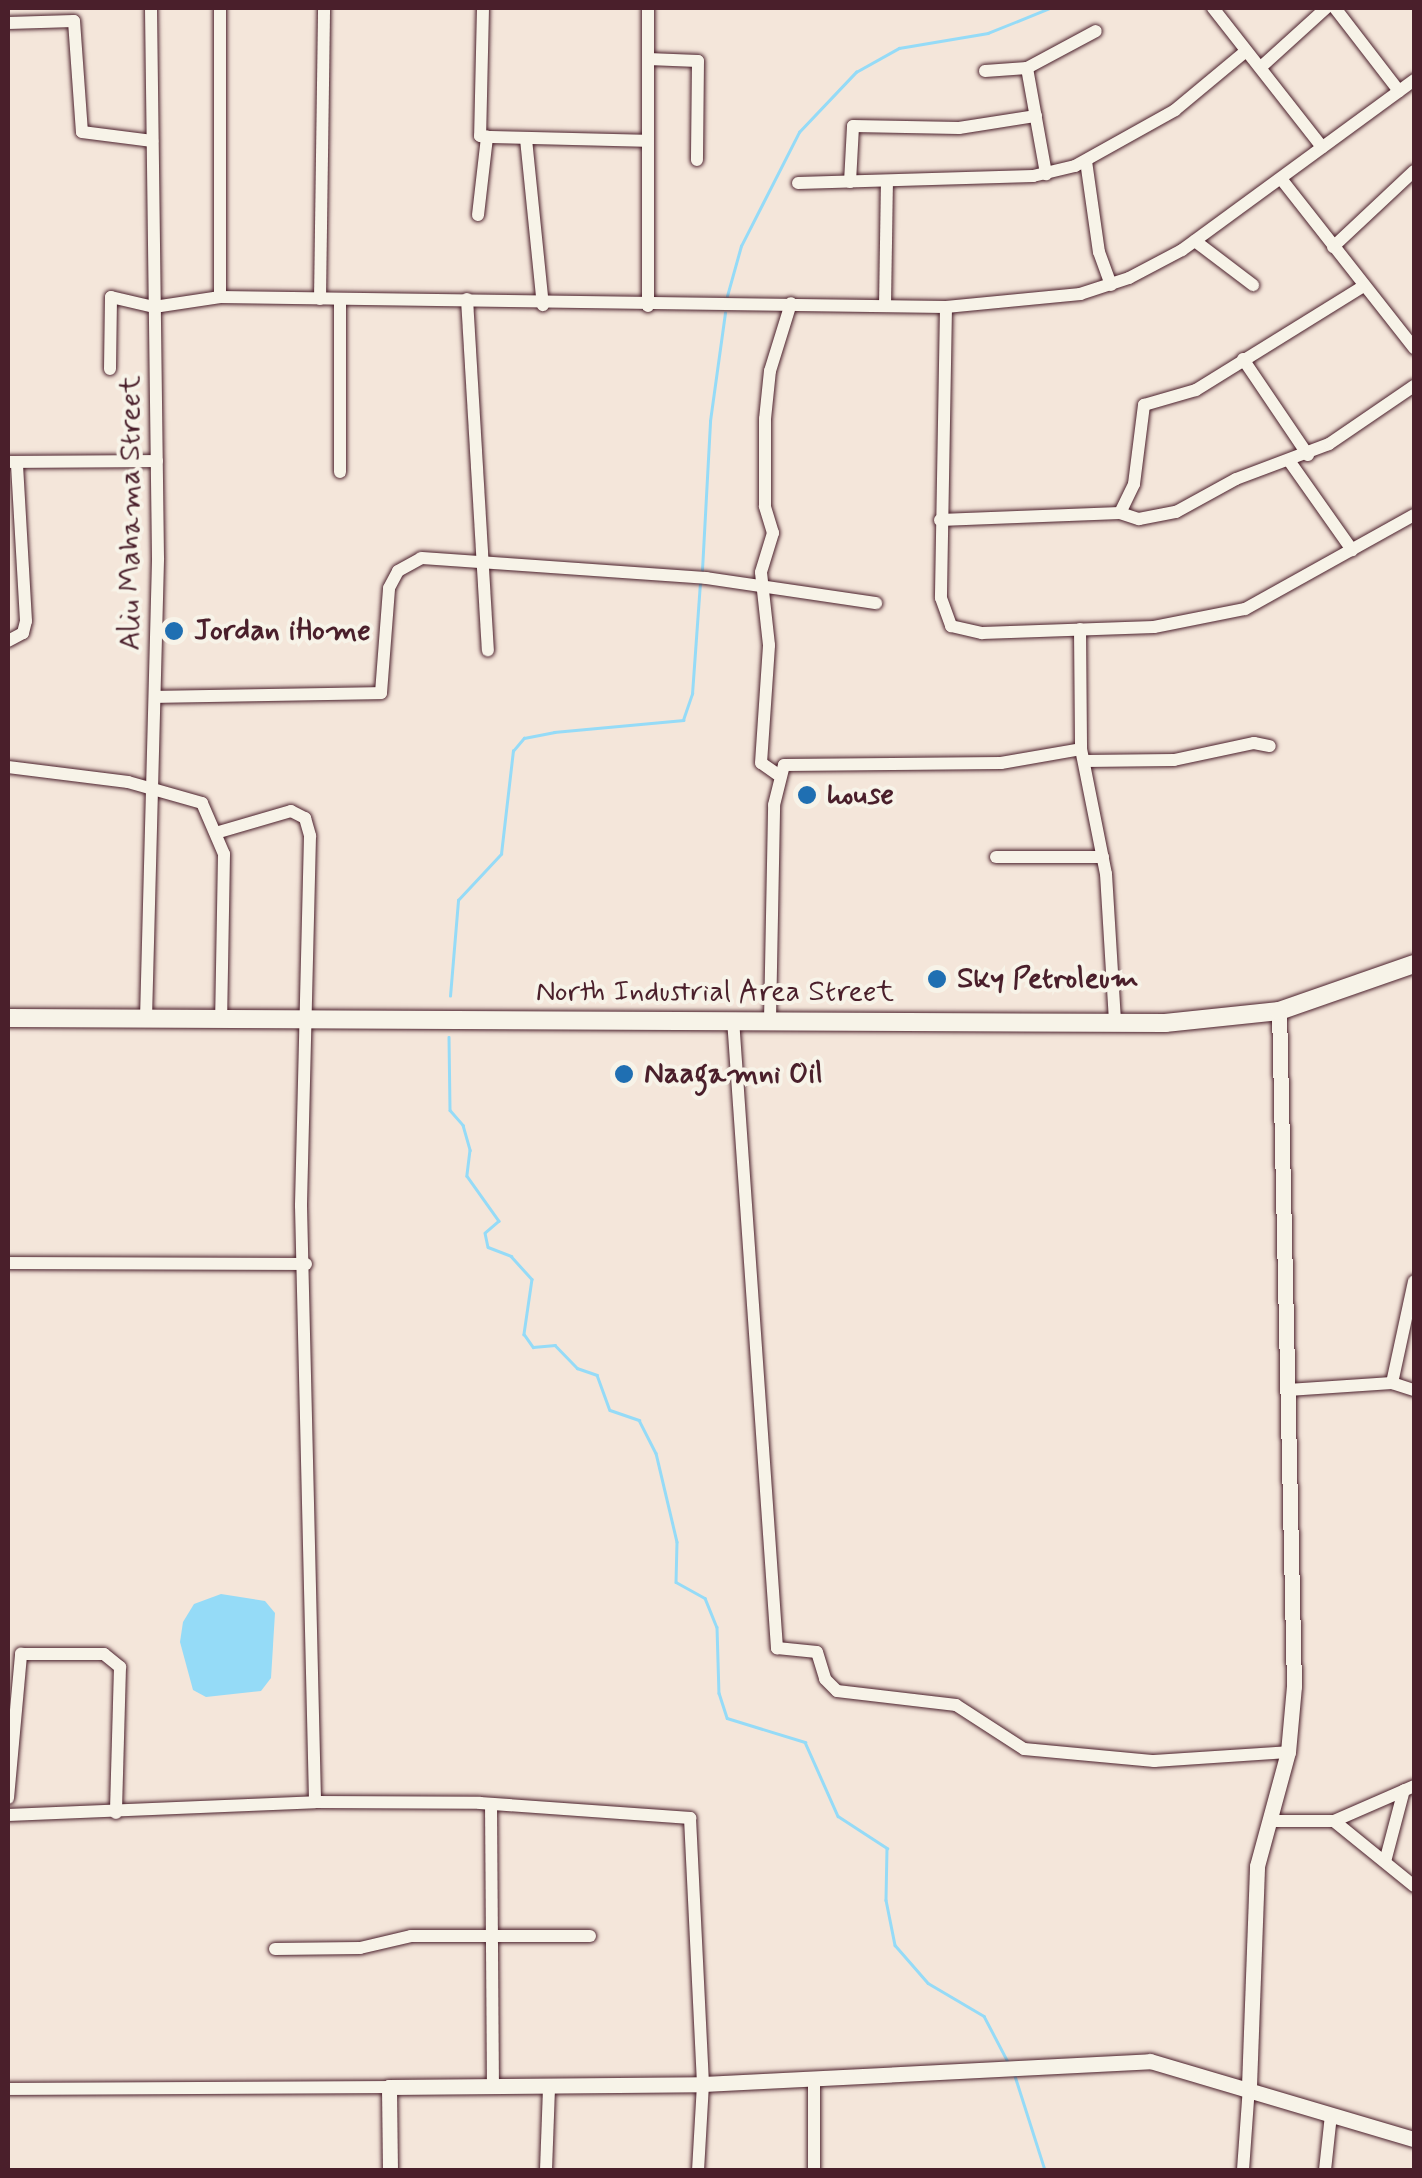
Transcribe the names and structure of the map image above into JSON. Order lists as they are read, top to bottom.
{
  "streets": {
    "main road": ["North Industrial Area Street"],
    "street": ["Aliu Mahama Street"]
  },
  "crossings": [
    ["Aliu Mahama Street", "North Industrial Area Street"]
  ],
  "places": [
    "Jordan iHome",
    "house",
    "Sky Petroleum",
    "Naagamni Oil"
  ]
}
